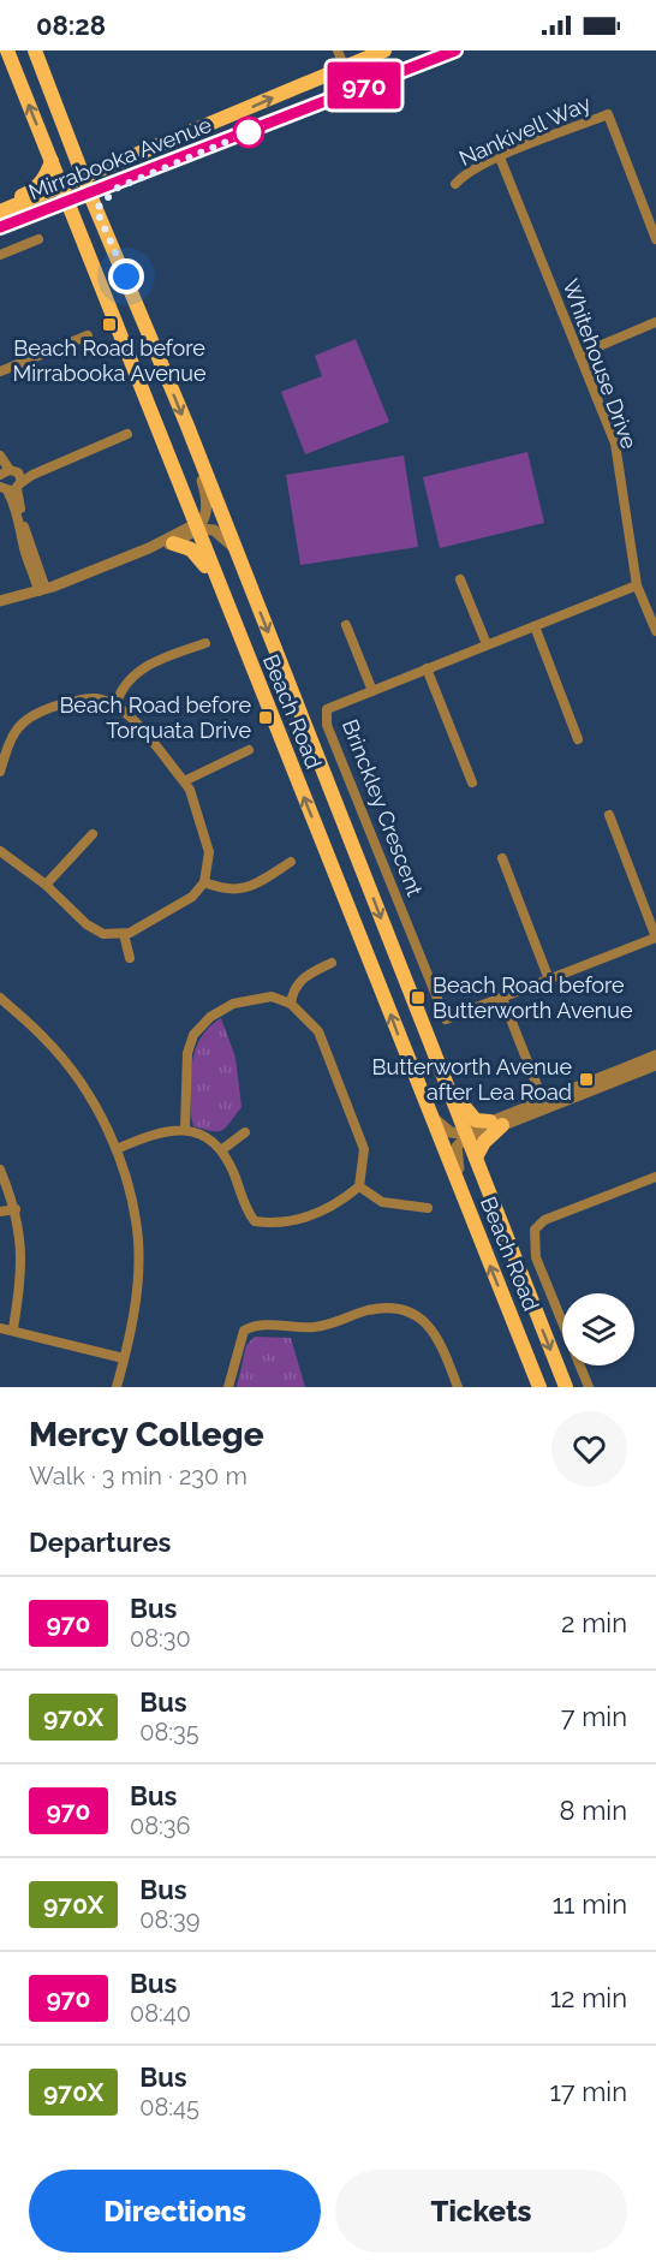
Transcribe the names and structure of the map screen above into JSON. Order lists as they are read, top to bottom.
{
  "streets": {
    "main road": ["Mirrabooka Avenue", "Beach Road"],
    "street": ["Nankivell Way", "Whitehouse Drive", "Brinckley Crescent"]
  },
  "crossings": [
    ["Nankivell Way", "Whitehouse Drive"],
    ["Mirrabooka Avenue", "Beach Road"],
    ["Whitehouse Drive", "Brinckley Crescent"]
  ],
  "places": {
    "transit": [
      "Beach Road before Mirrabooka Avenue",
      "Beach Road before Torquata Drive",
      "Beach Road before Butterworth Avenue",
      "Butterworth Avenue after Lea Road"
    ]
  },
  "lines": ["bus line 970"],
  "page": {
    "status": "08:28",
    "on_map": "970",
    "heading": [
      ["Mercy College", "Walk · 3 min · 230 m"],
      "Departures"
    ],
    "list": [
      {
        "mark": "970",
        "name": "Bus",
        "note": "08:30",
        "value": "2 min"
      },
      {
        "mark": "970X",
        "name": "Bus",
        "note": "08:35",
        "value": "7 min"
      },
      {
        "mark": "970",
        "name": "Bus",
        "note": "08:36",
        "value": "8 min"
      },
      {
        "mark": "970X",
        "name": "Bus",
        "note": "08:39",
        "value": "11 min"
      },
      {
        "mark": "970",
        "name": "Bus",
        "note": "08:40",
        "value": "12 min"
      },
      {
        "mark": "970X",
        "name": "Bus",
        "note": "08:45",
        "value": "17 min"
      }
    ],
    "buttons": ["Directions", "Tickets"]
  }
}
